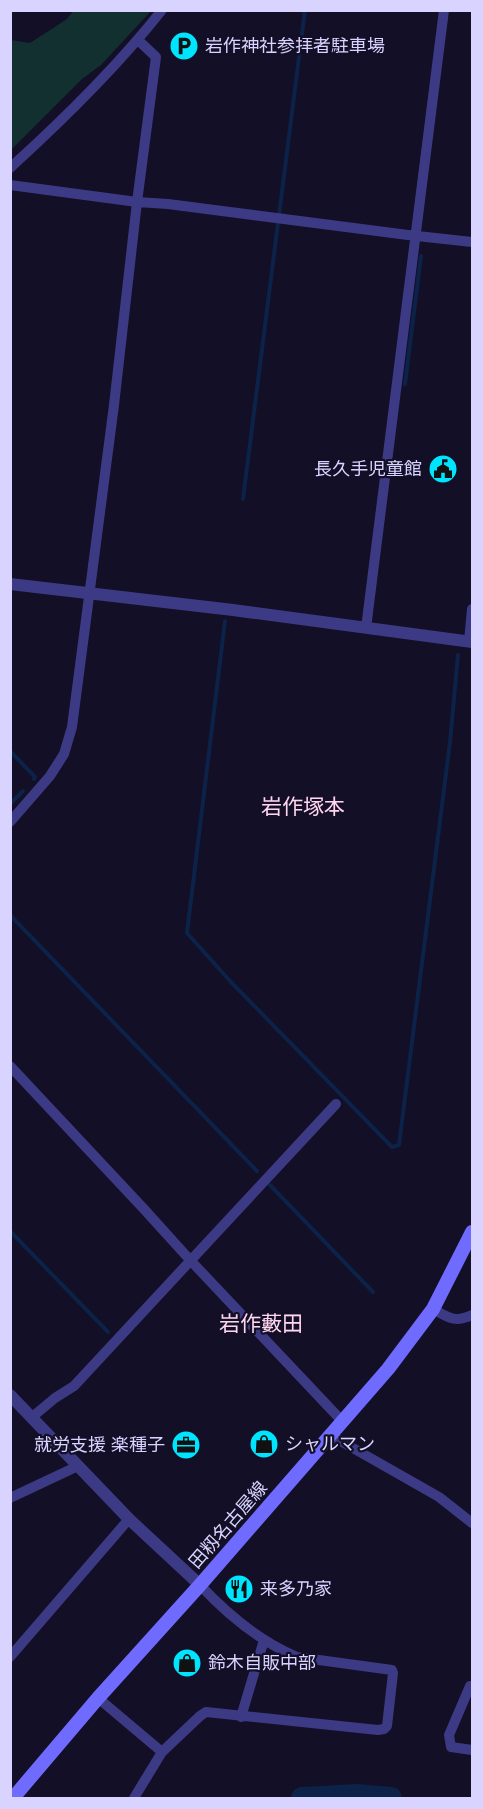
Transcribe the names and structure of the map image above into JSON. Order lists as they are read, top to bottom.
{
  "streets": {
    "main road": ["田籾名古屋線"]
  },
  "districts": ["岩作塚本", "岩作藪田"],
  "places": {
    "parking": ["岩作神社参拝者駐車場"],
    "public building": ["長久手児童館"],
    "shop": ["シャルマン", "鈴木自販中部"],
    "office": ["就労支援 楽種子"],
    "restaurant": ["来多乃家"]
  }
}
